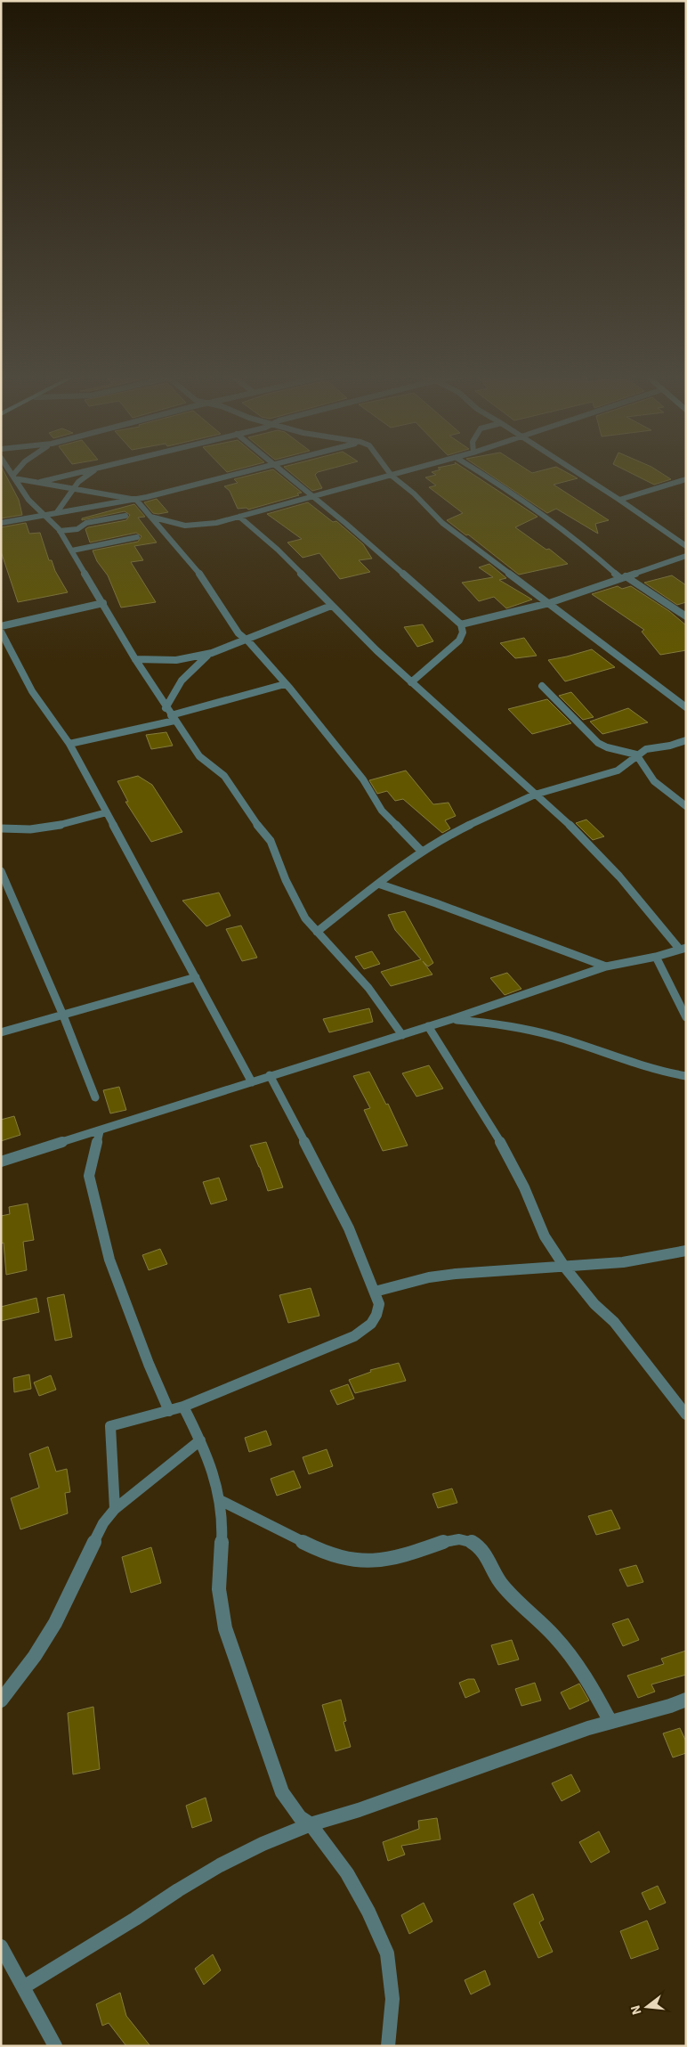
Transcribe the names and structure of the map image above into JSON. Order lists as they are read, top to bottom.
{
  "north": "left"
}
